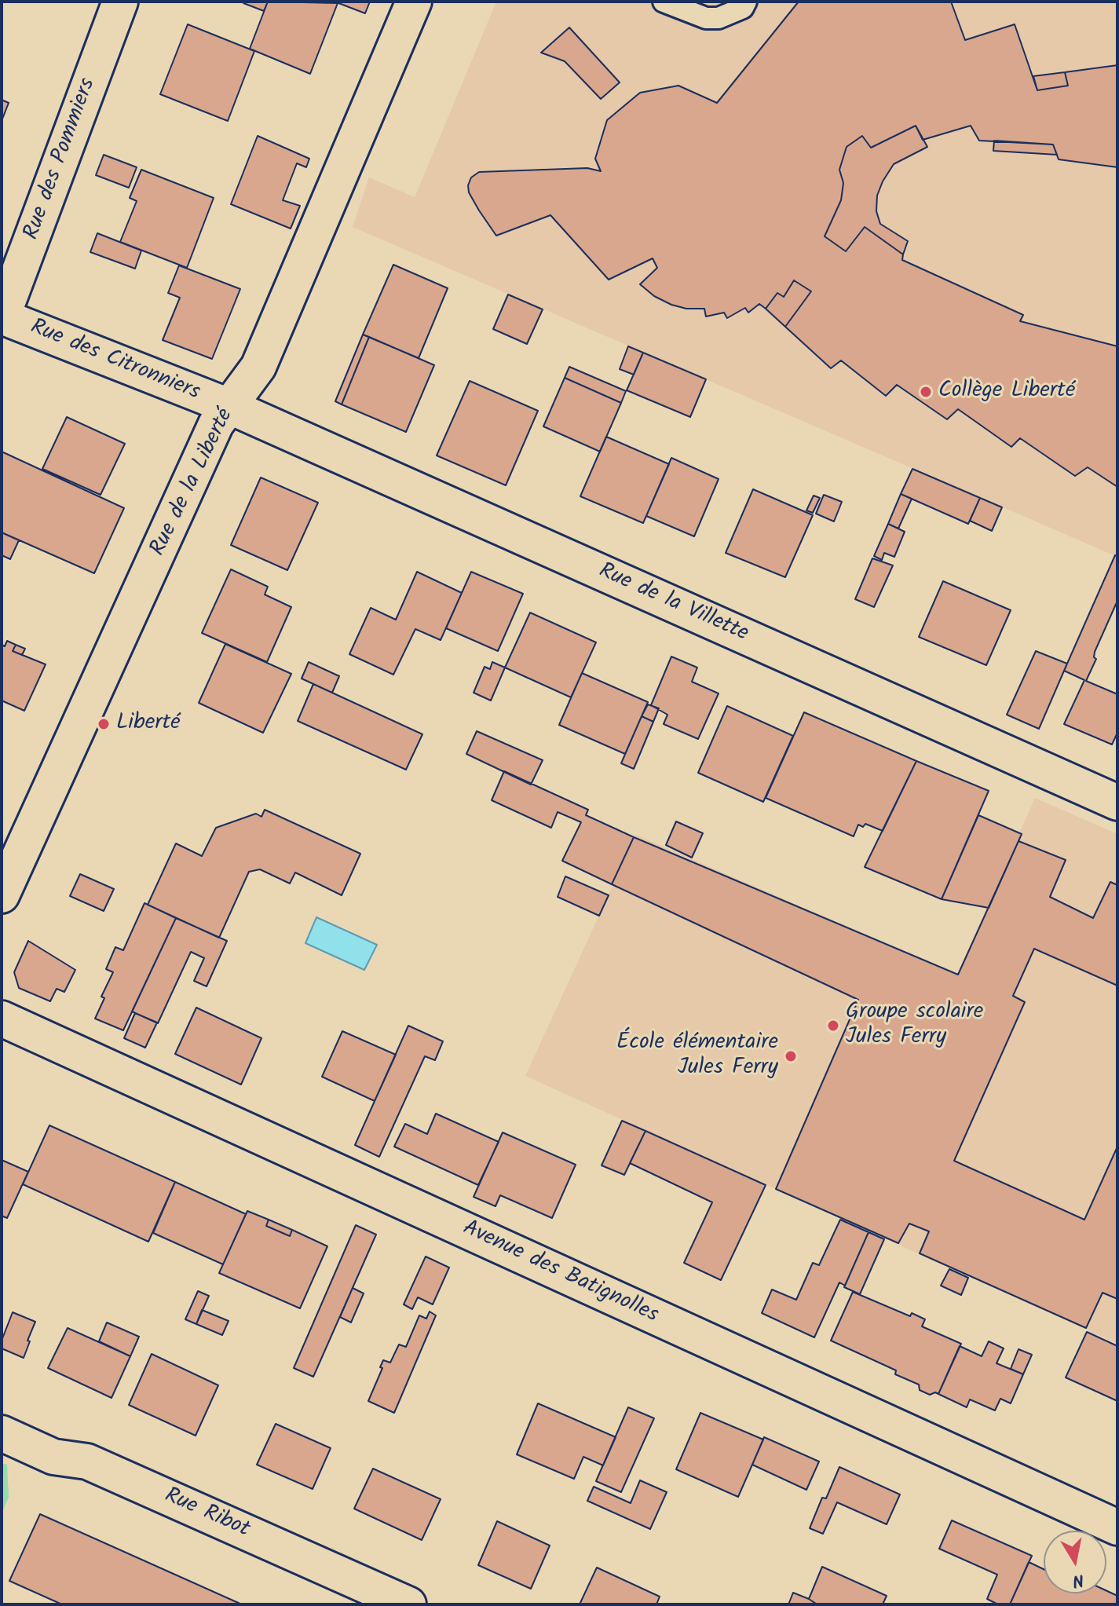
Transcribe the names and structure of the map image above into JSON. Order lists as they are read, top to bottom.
{
  "streets": {
    "street": [
      "Rue des Pommiers",
      "Rue des Citronniers",
      "Rue de la Liberté",
      "Rue de la Villette",
      "Avenue des Batignolles",
      "Rue Ribot"
    ]
  },
  "crossings": [
    ["Rue des Pommiers", "Rue des Citronniers"],
    ["Rue des Citronniers", "Rue de la Liberté"],
    ["Rue des Citronniers", "Rue de la Villette"],
    ["Rue de la Liberté", "Rue de la Villette"]
  ],
  "places": [
    "Collège Liberté",
    "Liberté",
    "Groupe scolaire Jules Ferry",
    "École élémentaire Jules Ferry"
  ],
  "north": "bottom"
}
